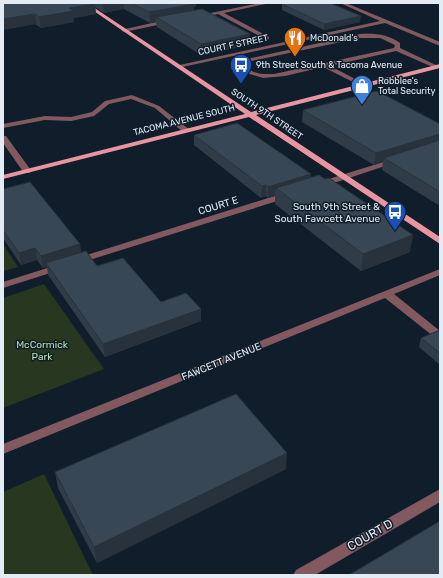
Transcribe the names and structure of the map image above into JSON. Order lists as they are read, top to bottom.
{
  "streets": {
    "main road": ["SOUTH 9TH STREET", "TACOMA AVENUE SOUTH"],
    "street": [
      "COURT F STREET",
      "COURT E",
      "FAWCETT AVENUE",
      "COURT D"
    ]
  },
  "crossings": [
    ["COURT F STREET", "SOUTH 9TH STREET"],
    ["SOUTH 9TH STREET", "TACOMA AVENUE SOUTH"]
  ],
  "parks": ["McCormick Park"],
  "places": {
    "restaurant": ["McDonald's"],
    "bus stop": ["9th Street South & Tacoma Avenue", "South 9th Street & South Fawcett Avenue"],
    "shop": ["Robblee's Total Security"]
  }
}
